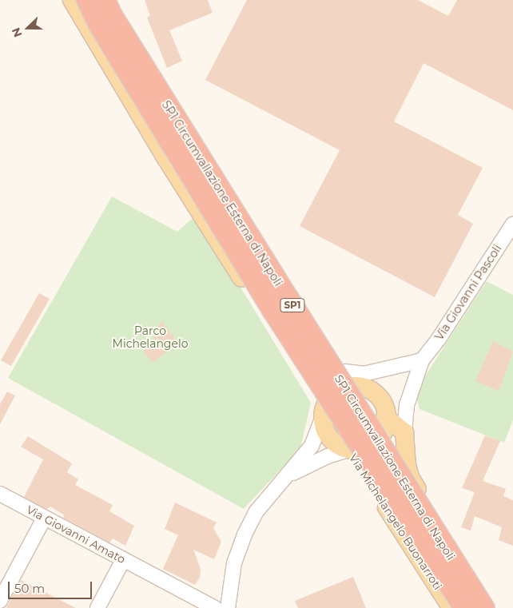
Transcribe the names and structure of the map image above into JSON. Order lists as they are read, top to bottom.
{
  "streets": {
    "highway": ["SP1 Circumvallazione Esterna di Napoli", "SP1"],
    "main road": ["Via Michelangelo Buonarroti"],
    "street": ["Via Giovanni Pascoli", "Via Giovanni Amato"]
  },
  "parks": ["Parco Michelangelo"],
  "scale_bar": "50 m",
  "north": "left"
}
